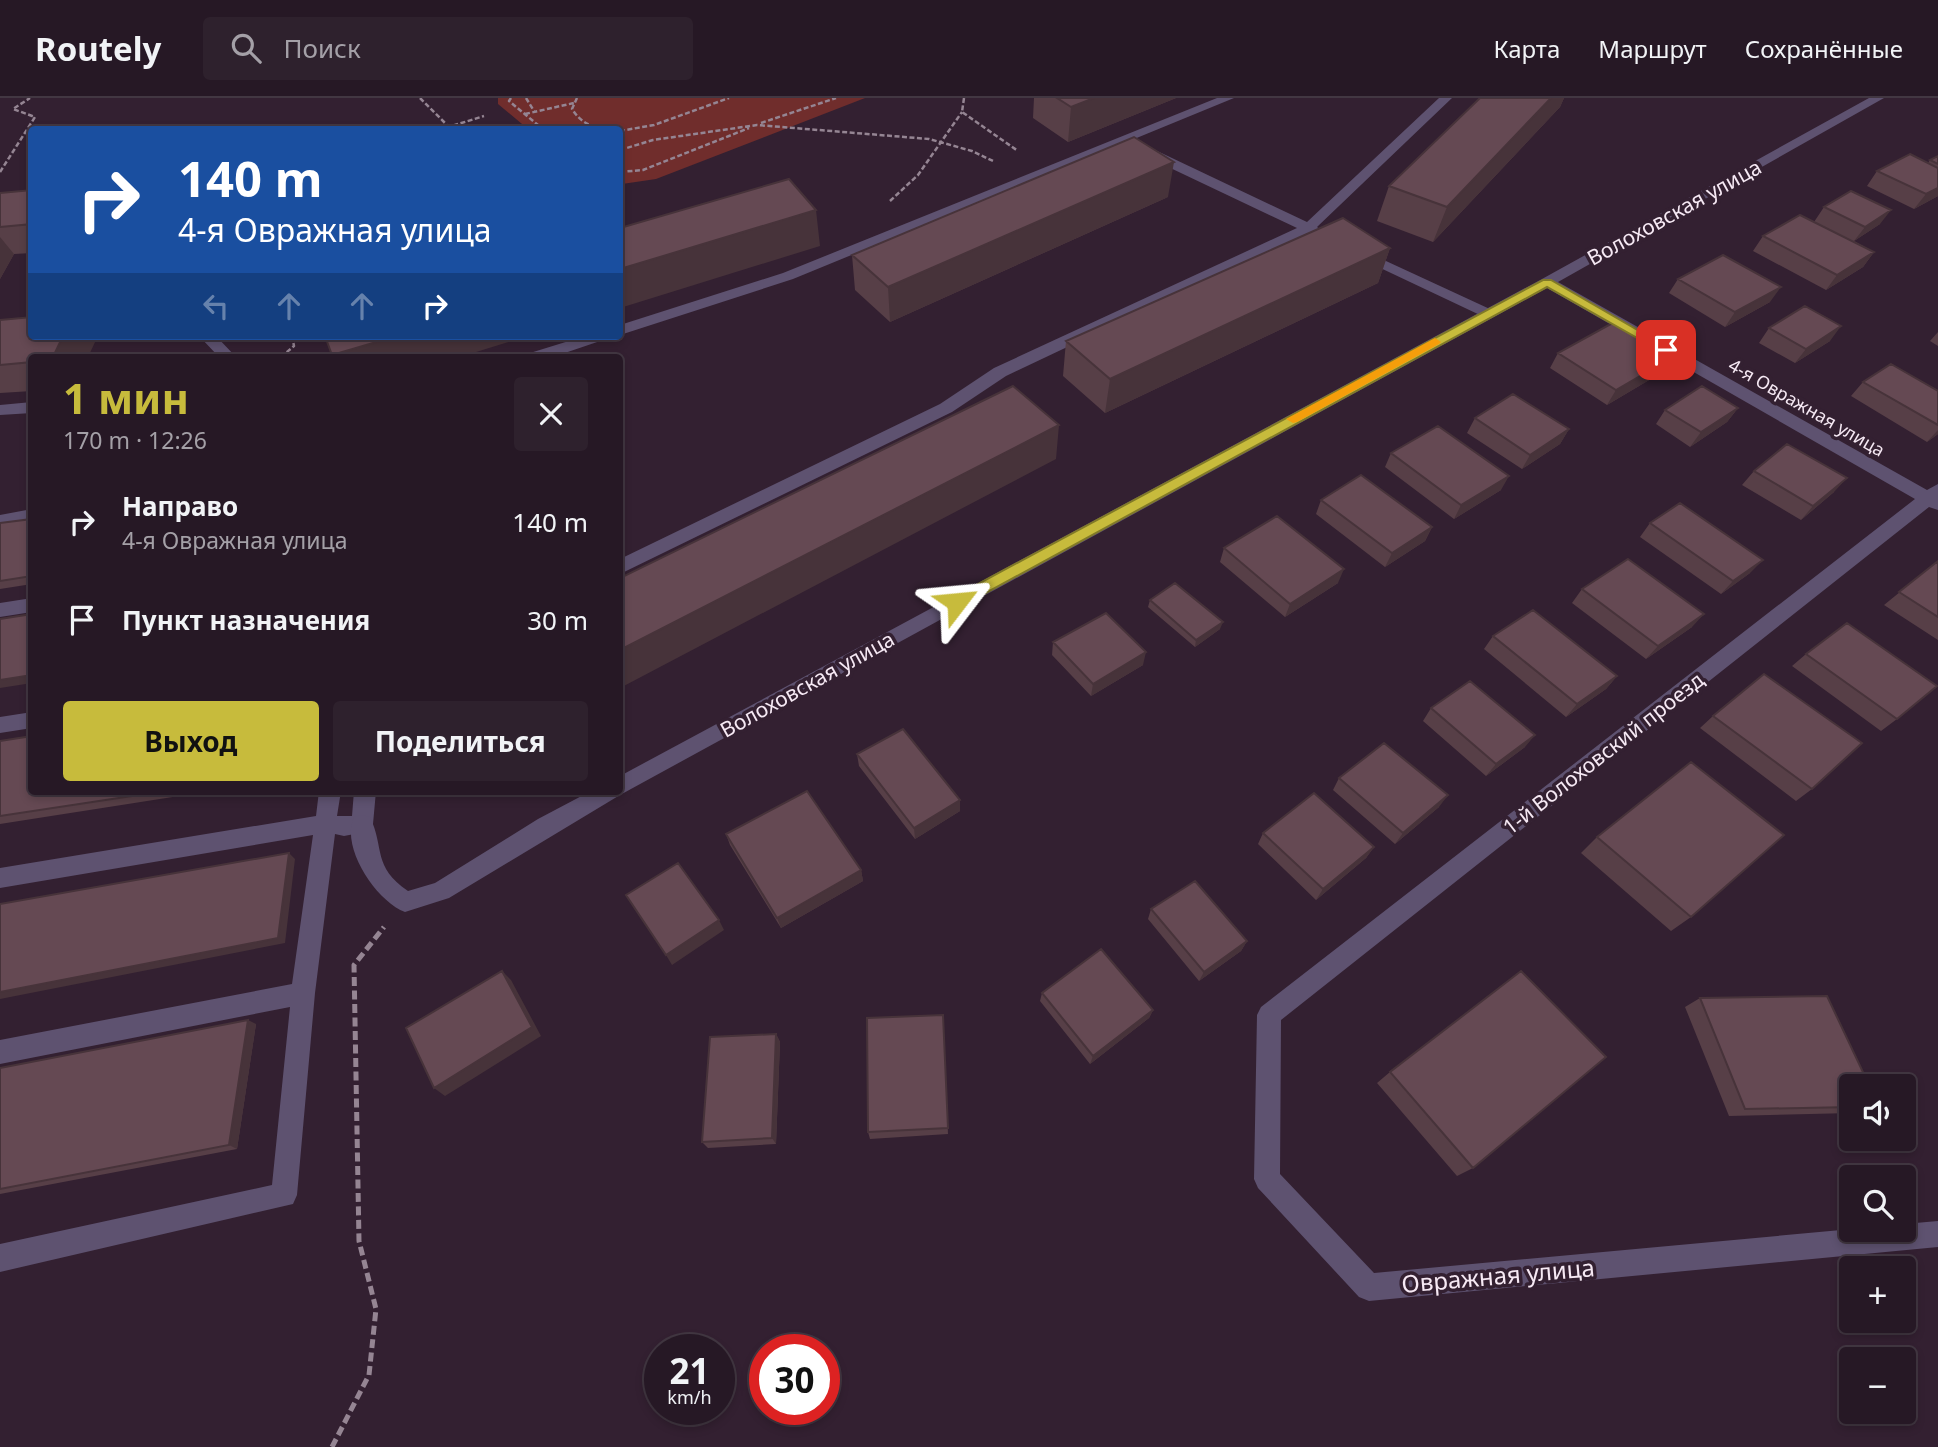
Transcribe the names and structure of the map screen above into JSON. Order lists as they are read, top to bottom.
{
  "streets": {
    "street": [
      "Волоховская улица",
      "4-я Овражная улица",
      "1-й Волоховский проезд",
      "Овражная улица"
    ]
  },
  "crossings": [
    ["Волоховская улица", "4-я Овражная улица"],
    ["4-я Овражная улица", "1-й Волоховский проезд"],
    ["1-й Волоховский проезд", "Овражная улица"]
  ],
  "page": {
    "header": "Routely",
    "search": "Поиск",
    "nav": ["Карта", "Маршрут", "Сохранённые"],
    "turn": ["140 m", "4-я Овражная улица"],
    "heading": ["1 мин", "170 m · 12:26"],
    "list": [
      {
        "name": "Направо",
        "note": "4-я Овражная улица",
        "value": "140 m"
      },
      {
        "name": "Пункт назначения",
        "value": "30 m"
      }
    ],
    "buttons": ["Выход", "Поделиться"],
    "map_buttons": ["+", "−"],
    "speed": "21 km/h",
    "limit": "30"
  }
}
